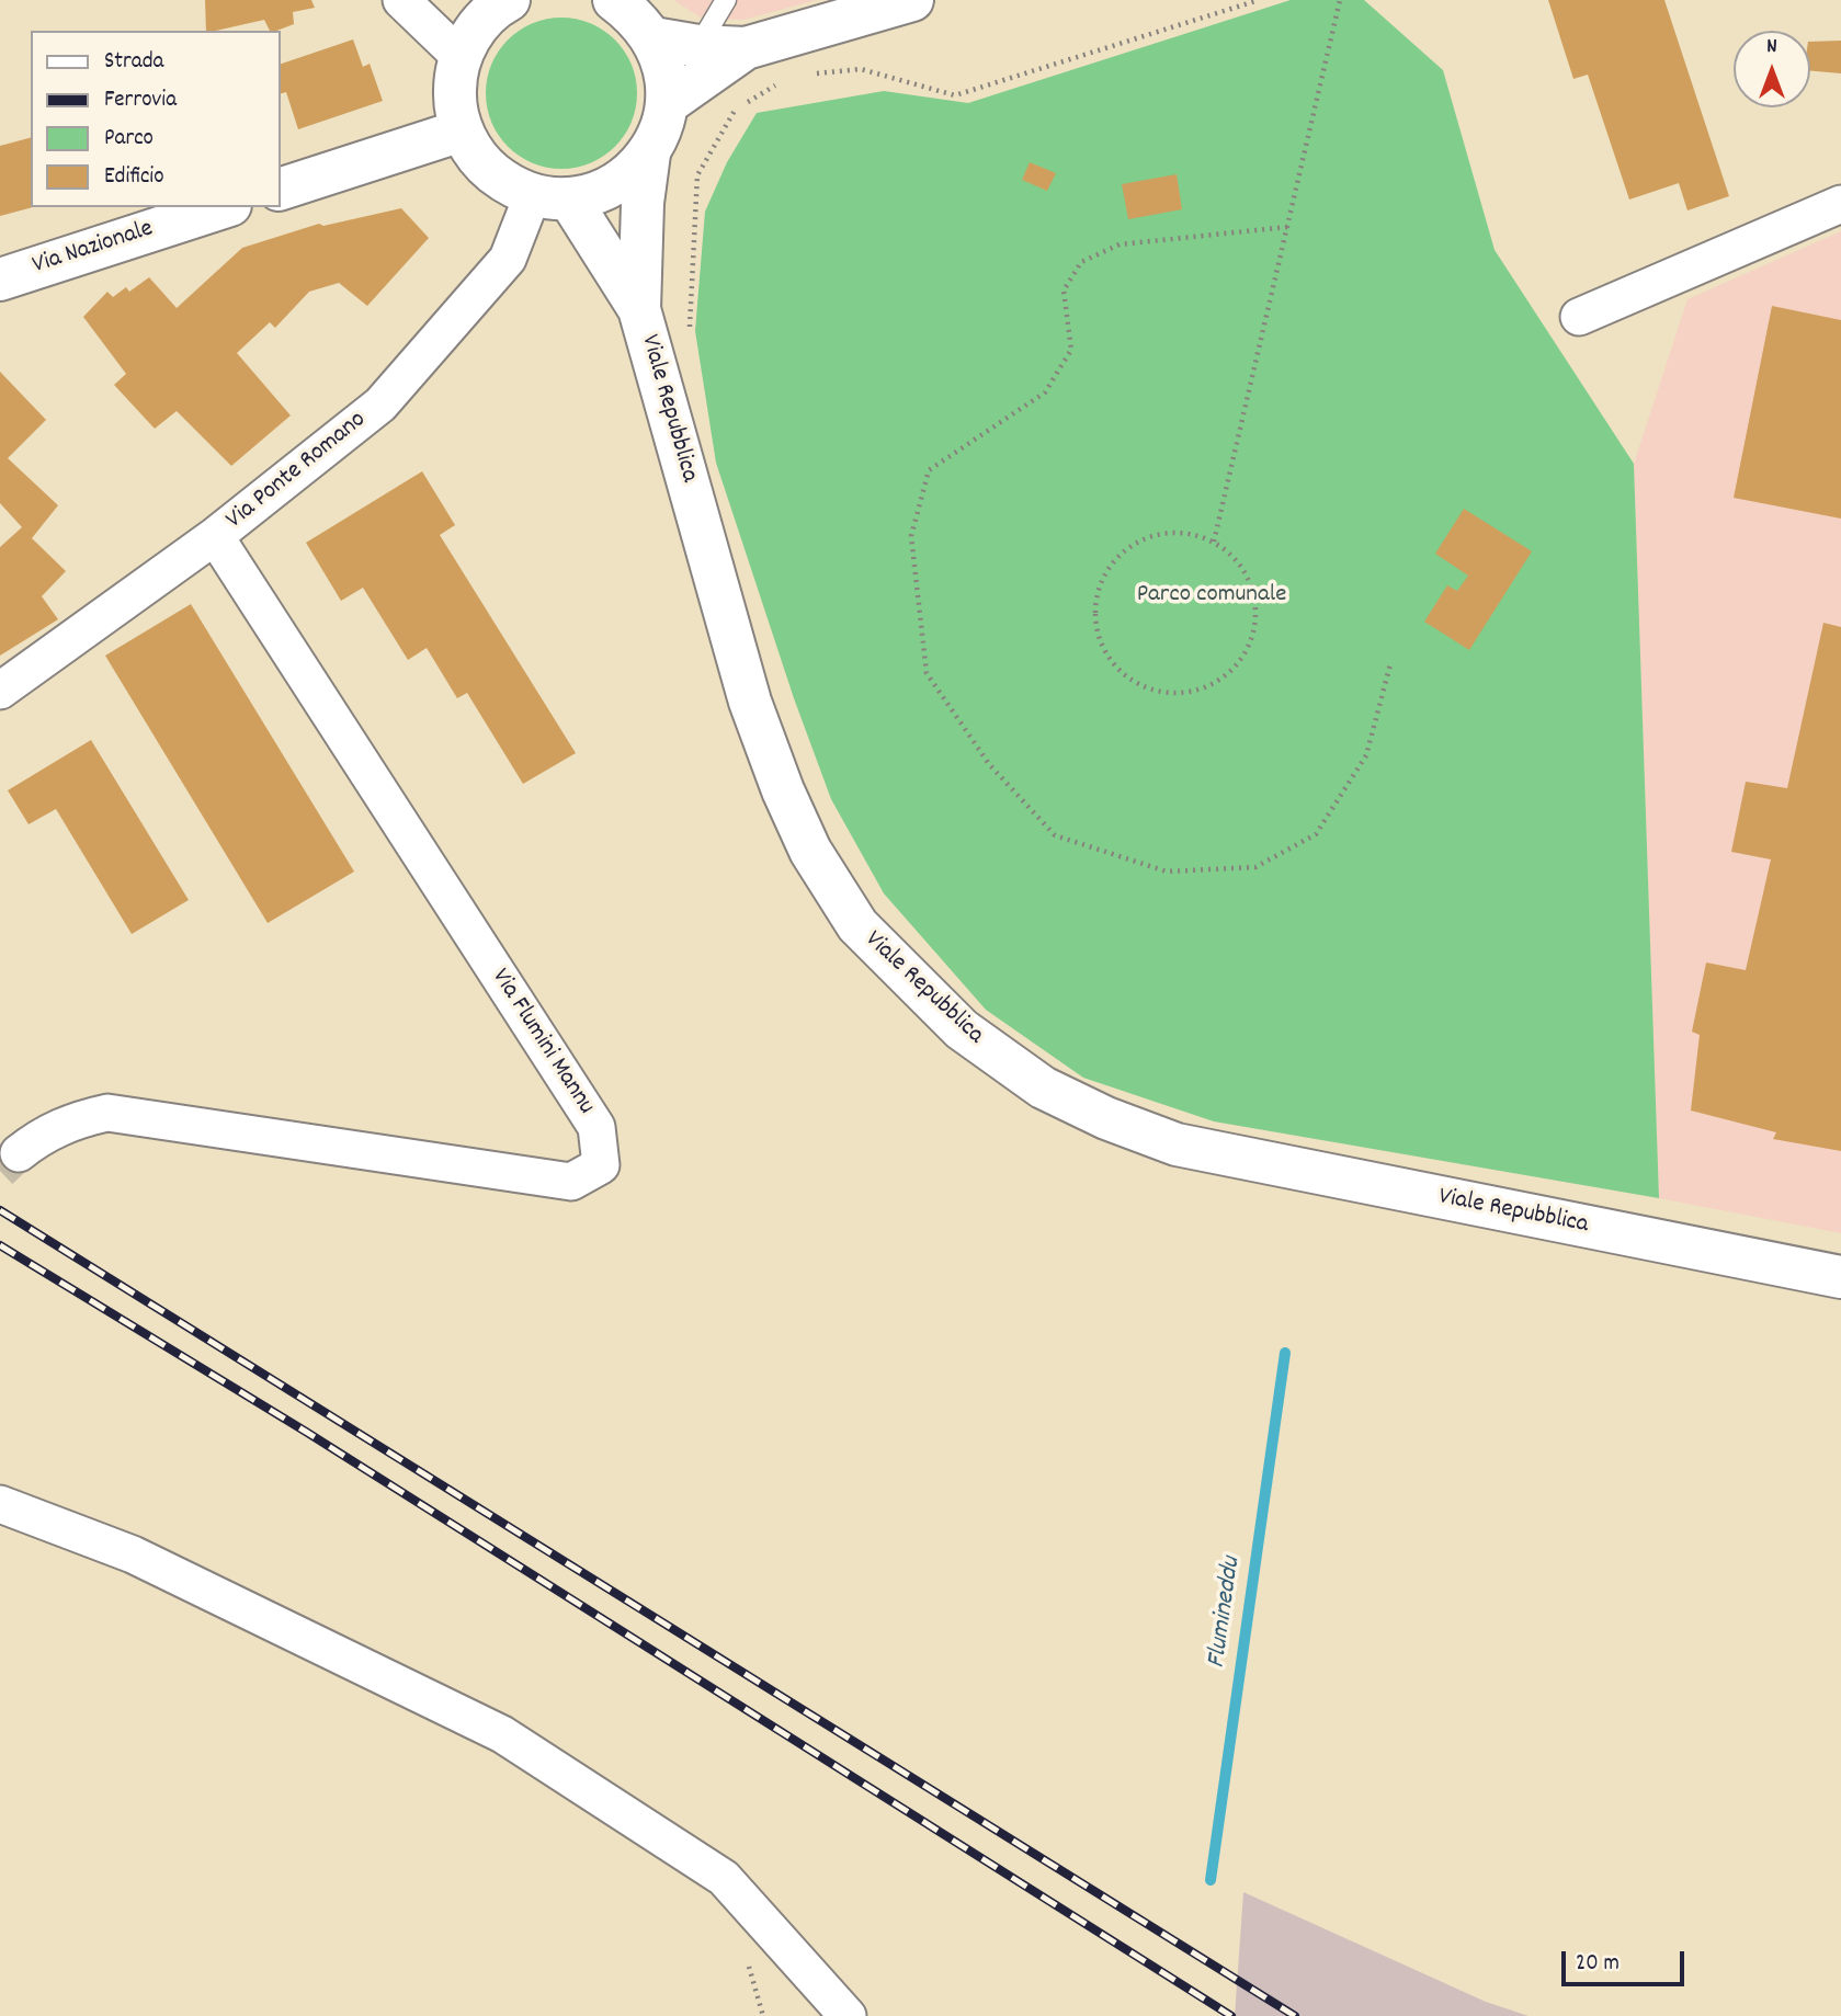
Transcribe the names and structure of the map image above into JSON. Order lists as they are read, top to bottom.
{
  "streets": {
    "main road": ["Via Nazionale", "Viale Repubblica"],
    "street": ["Via Ponte Romano", "Via Flumini Mannu"]
  },
  "crossings": [
    ["Viale Repubblica", "Via Ponte Romano"],
    ["Via Ponte Romano", "Via Flumini Mannu"]
  ],
  "water": ["Flumineddu"],
  "parks": ["Parco comunale"],
  "legend": [
    "Strada",
    "Ferrovia",
    "Parco",
    "Edificio"
  ],
  "scale_bar": "20 m",
  "north": "top"
}
